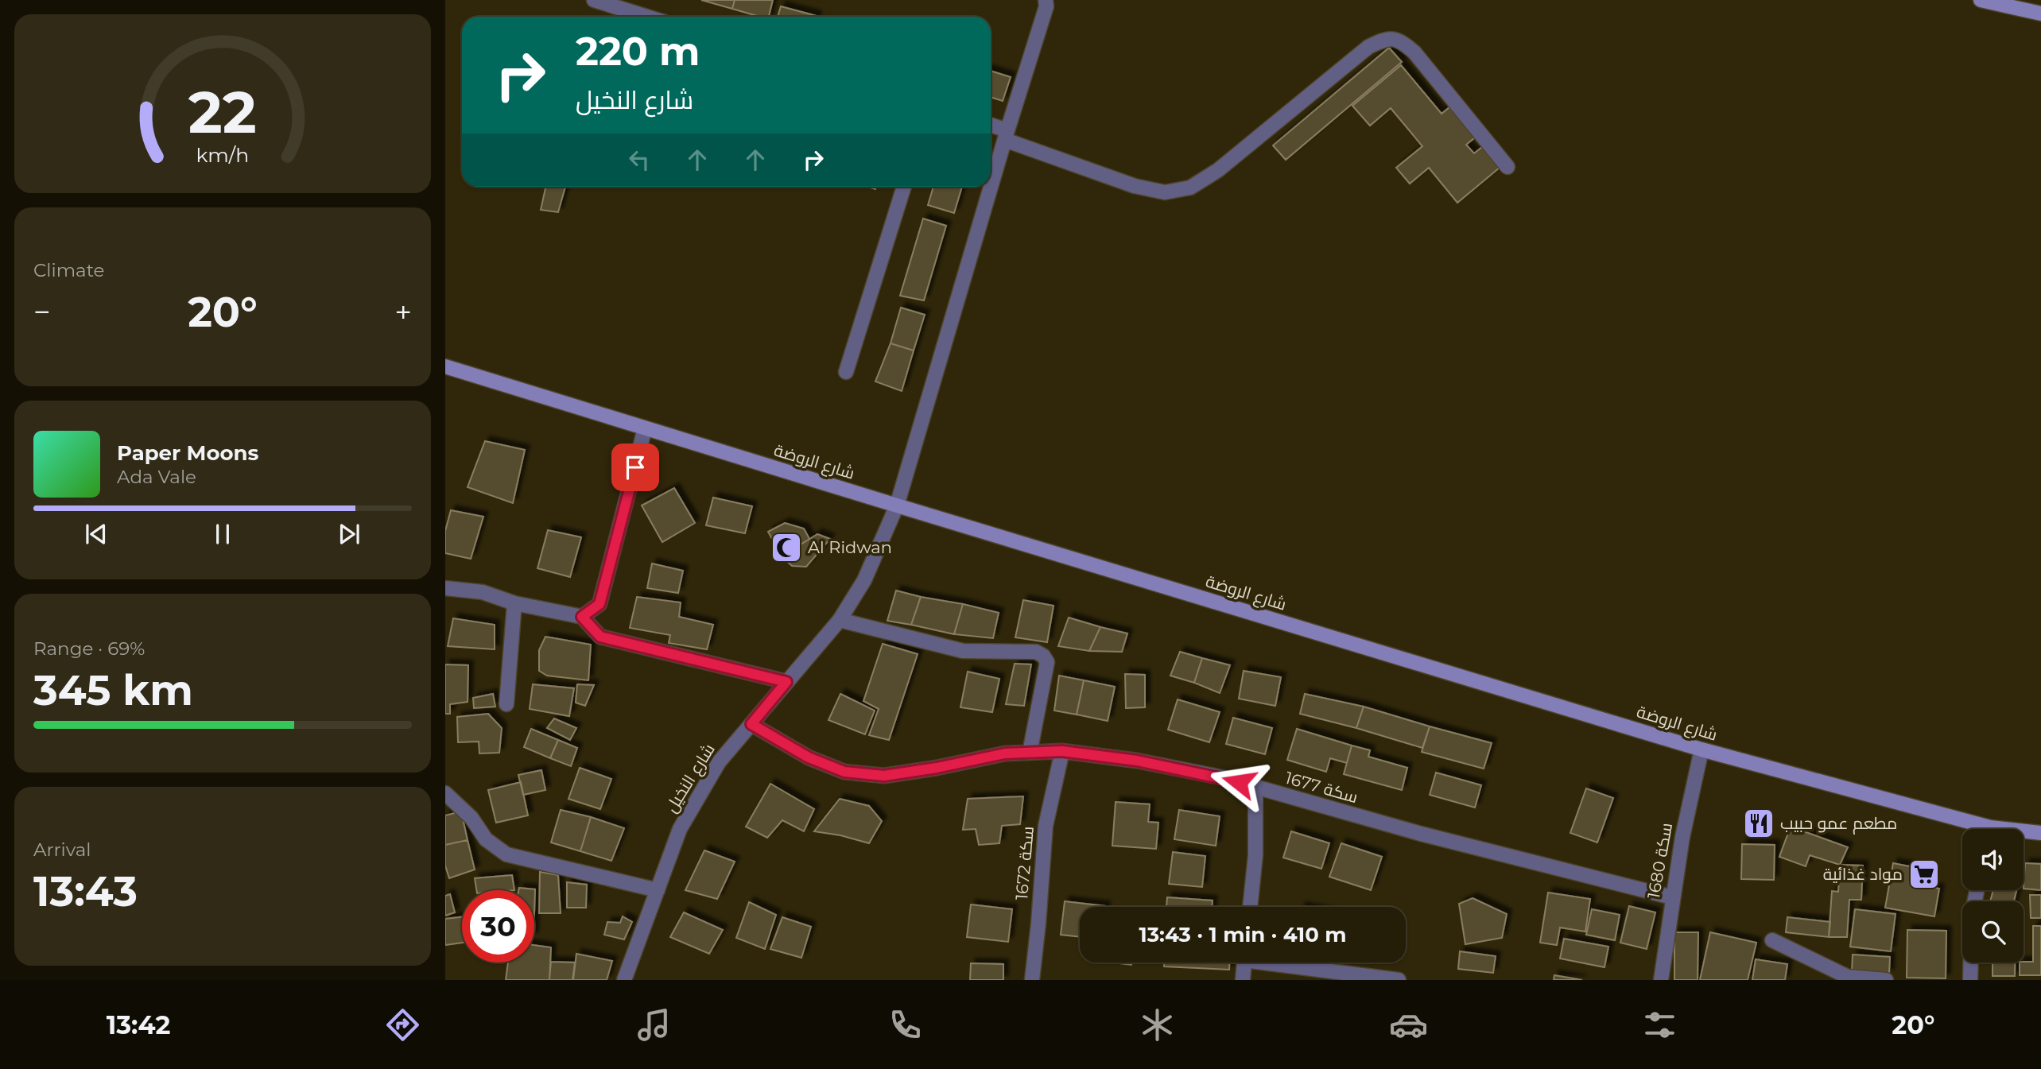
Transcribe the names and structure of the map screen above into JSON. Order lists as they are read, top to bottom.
{
  "streets": {
    "main road": ["شارع الروضة"],
    "street": [
      "شارع النخيل",
      "سكة 1677",
      "سكة 1680",
      "سكة 1672"
    ]
  },
  "crossings": [
    ["شارع الروضة", "شارع النخيل"],
    ["شارع الروضة", "سكة 1680"],
    ["شارع النخيل", "سكة 1677"],
    ["سكة 1677", "سكة 1680"],
    ["سكة 1677", "سكة 1672"]
  ],
  "places": {
    "mosque": ["Al Ridwan"],
    "restaurant": ["مطعم عمو حبيب"],
    "supermarket": ["مواد غذائية"]
  },
  "page": {
    "turn": ["220 m", "شارع النخيل"],
    "tile": [
      "Climate",
      ["Range · 69%", "345 km"],
      ["Arrival", "13:43"]
    ],
    "heat": ["−", "20°", "+"],
    "song": ["Paper Moons", "Ada Vale"],
    "limit": "30",
    "trip": "13:43 · 1 min · 410 m",
    "tabs": ["13:42", "20°"],
    "gauge": ["22", "km/h"]
  }
}
